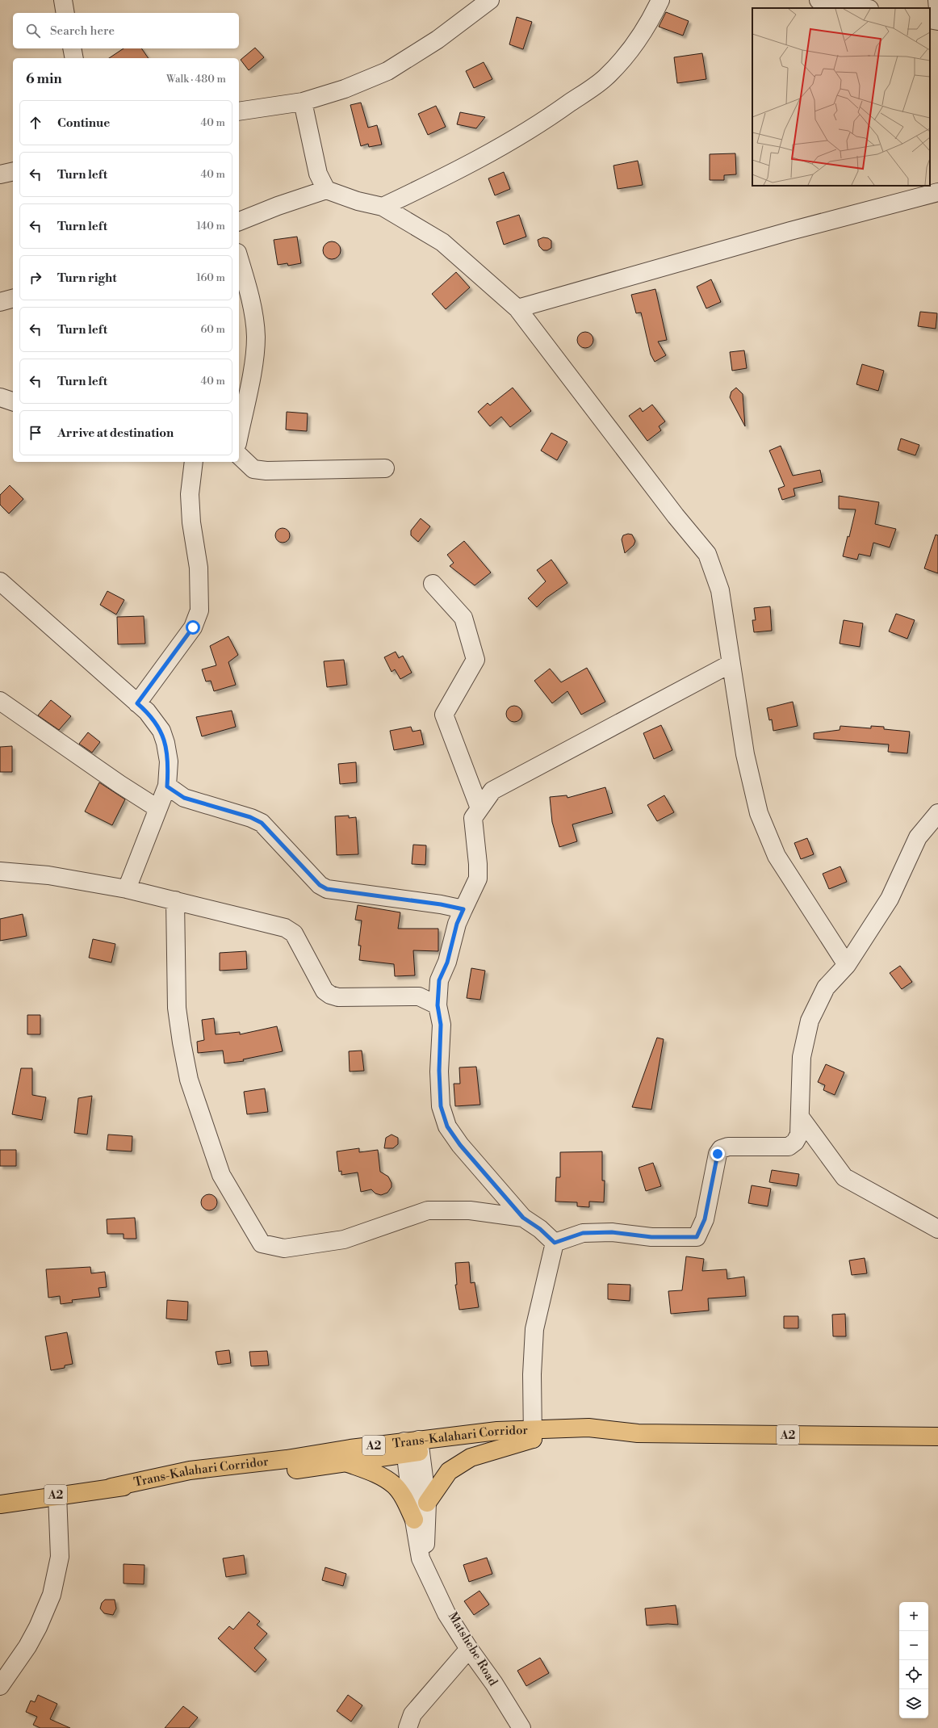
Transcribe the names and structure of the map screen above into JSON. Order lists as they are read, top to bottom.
{
  "streets": {
    "highway": ["A2", "Trans-Kalahari Corridor"],
    "street": ["Matshebe Road"]
  },
  "page": {
    "search": "Search here",
    "heading": ["6 min", "Walk · 480 m"],
    "list": [
      ["Continue", "40 m"],
      ["Turn left", "40 m"],
      ["Turn left", "140 m"],
      ["Turn right", "160 m"],
      ["Turn left", "60 m"],
      ["Turn left", "40 m"],
      "Arrive at destination"
    ],
    "map_buttons": ["+", "−"]
  }
}
